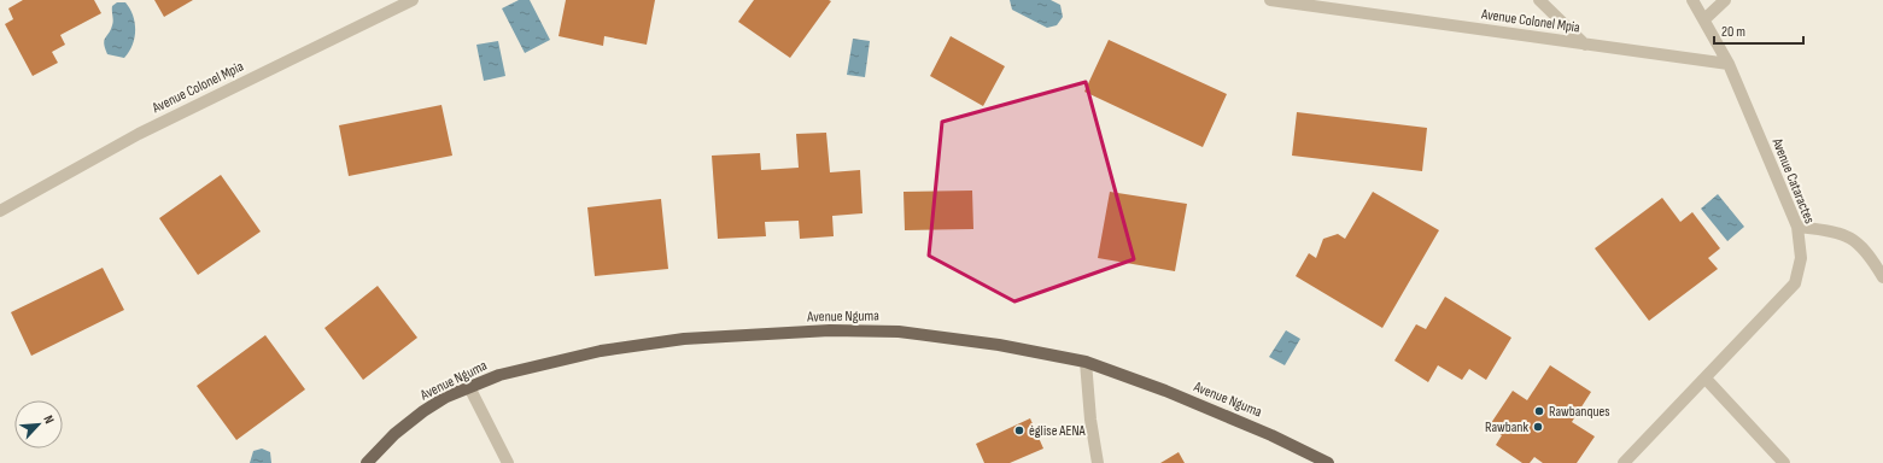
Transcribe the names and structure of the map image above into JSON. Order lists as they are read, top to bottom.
{
  "streets": {
    "main road": ["Avenue Nguma"],
    "street": ["Avenue Colonel Mpia", "Avenue Cataractes"]
  },
  "crossings": [
    ["Avenue Colonel Mpia", "Avenue Cataractes"]
  ],
  "places": ["Rawbanques", "Rawbank", "église AENA"],
  "scale_bar": "20 m",
  "north": "top right"
}
